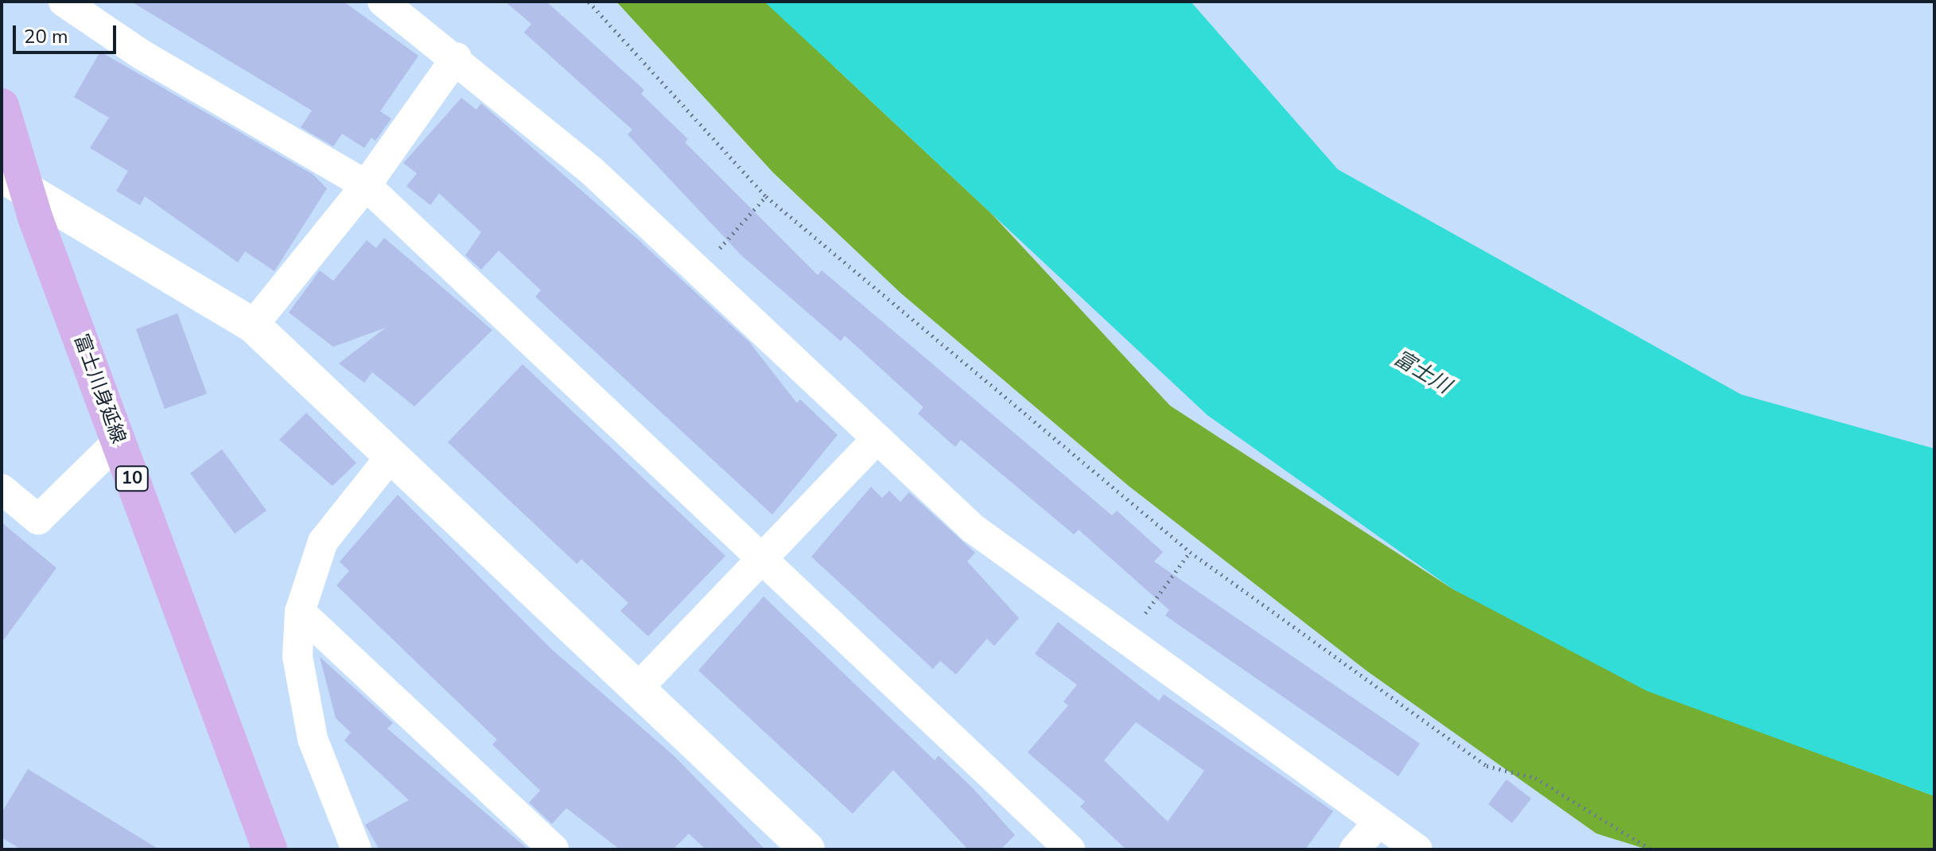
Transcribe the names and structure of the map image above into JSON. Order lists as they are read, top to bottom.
{
  "streets": {
    "main road": ["富士川身延線", "10"]
  },
  "water": ["富士川"],
  "scale_bar": "20 m"
}
